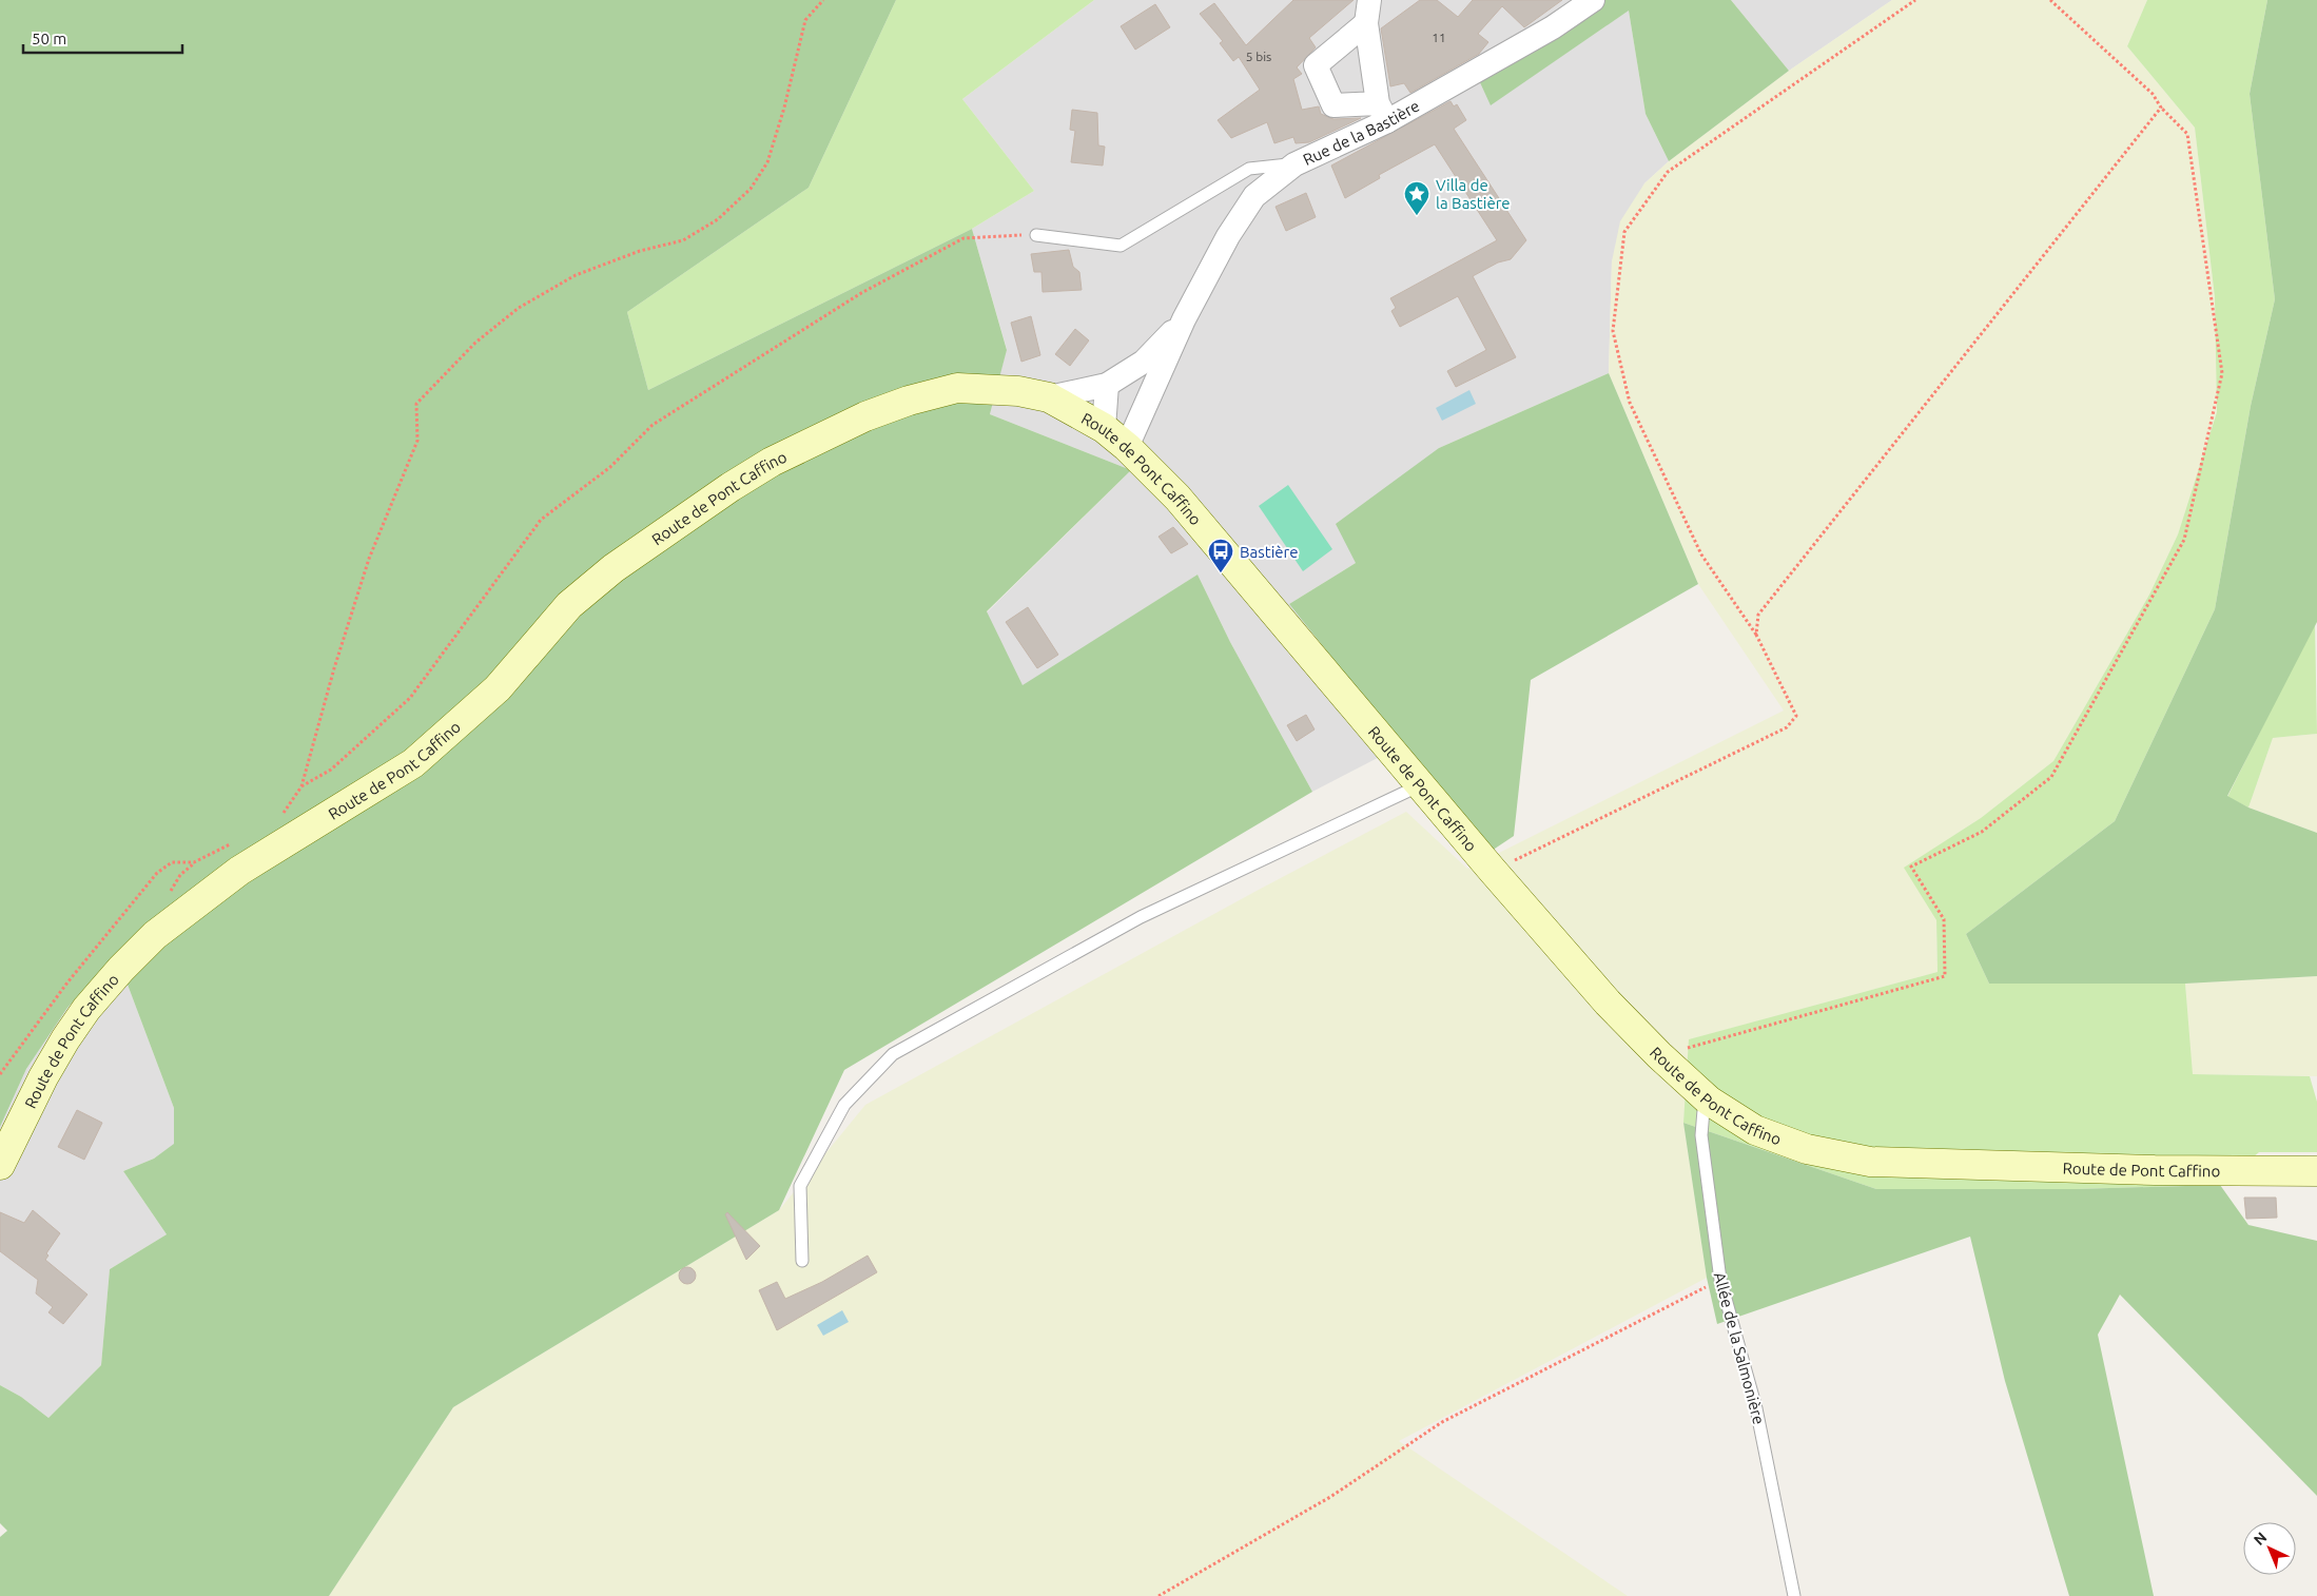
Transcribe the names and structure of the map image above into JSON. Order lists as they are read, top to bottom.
{
  "streets": {
    "street": ["Rue de la Bastière", "Route de Pont Caffino"],
    "lane": ["Allée de la Salmonière"]
  },
  "crossings": [
    ["Route de Pont Caffino", "Allée de la Salmonière"]
  ],
  "places": {
    "place": ["Villa de la Bastière"],
    "bus stop": ["Bastière"]
  },
  "house_numbers": ["11", "5 bis"],
  "scale_bar": "50 m",
  "north": "top left"
}
